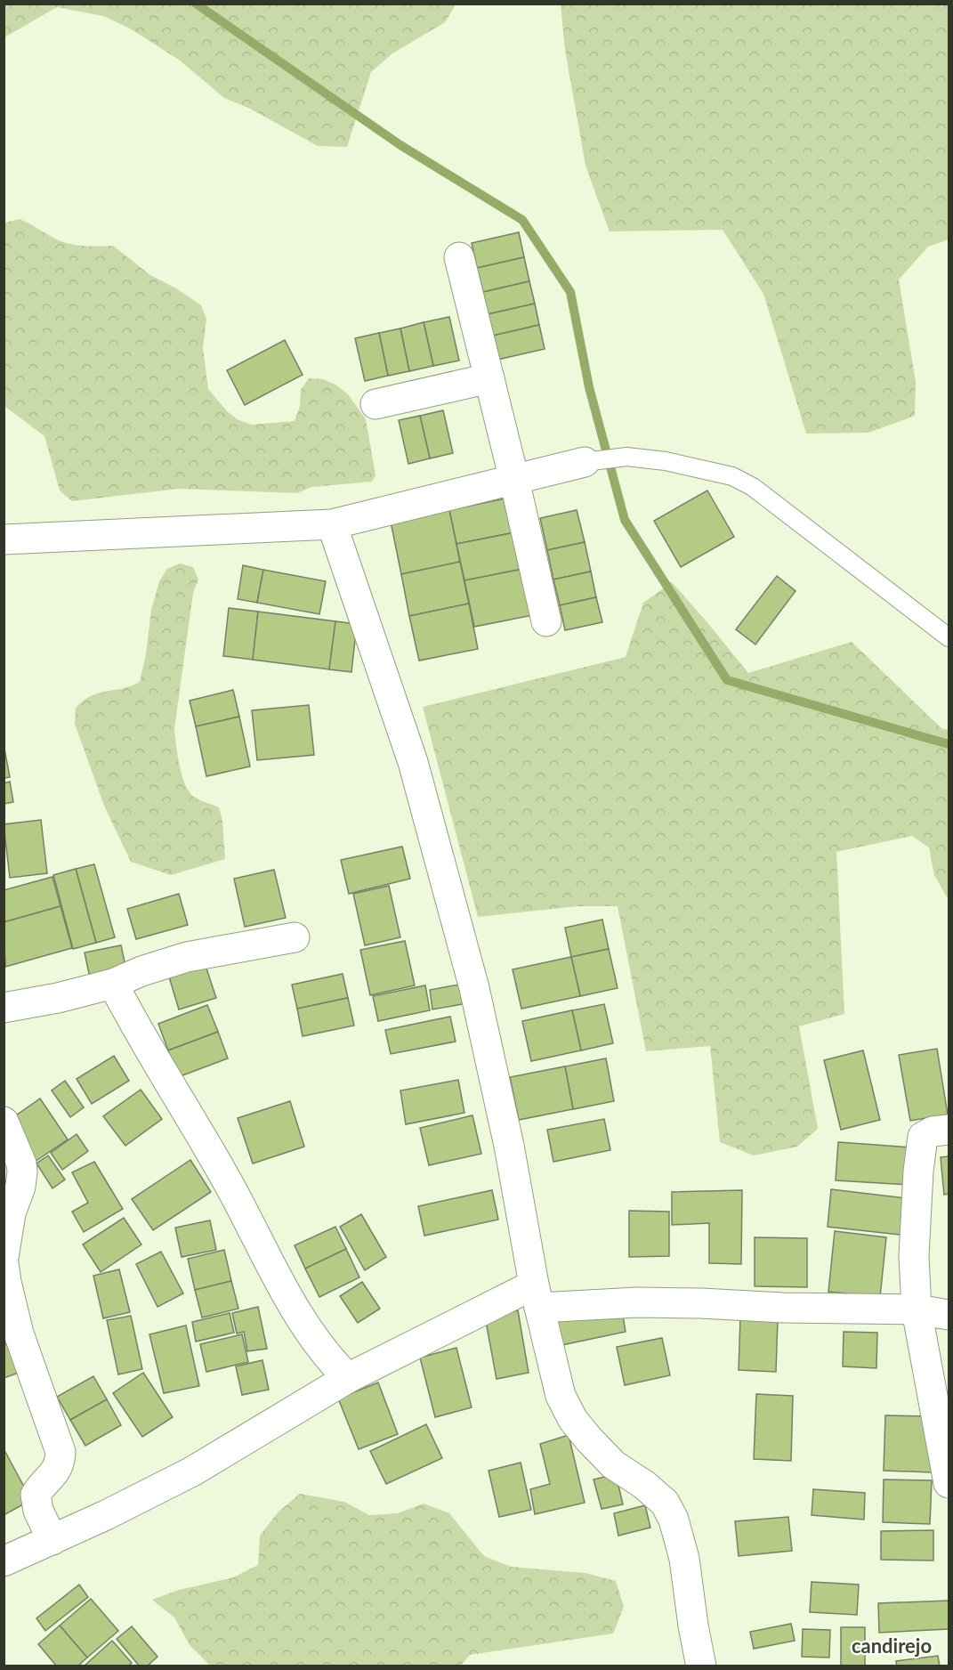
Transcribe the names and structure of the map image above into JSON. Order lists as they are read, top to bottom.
{
  "districts": ["candirejo"]
}
